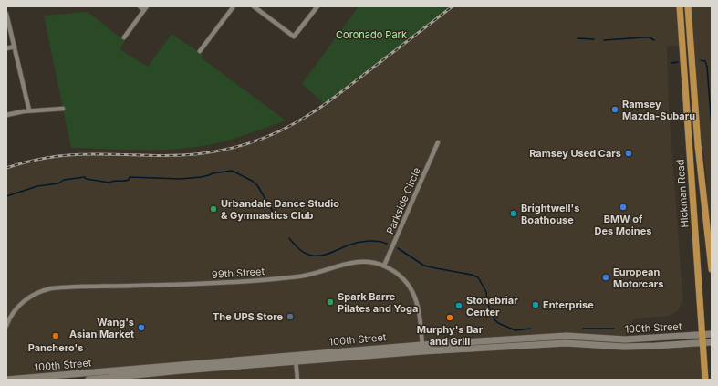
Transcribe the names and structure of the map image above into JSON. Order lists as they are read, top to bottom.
{
  "streets": {
    "main road": ["Hickman Road", "100th Street"],
    "street": ["Parkside Circle", "99th Street"]
  },
  "crossings": [
    ["Hickman Road", "100th Street"],
    ["Parkside Circle", "99th Street"],
    ["99th Street", "100th Street"]
  ],
  "parks": ["Coronado Park"],
  "places": [
    "Ramsey Mazda-Subaru",
    "Ramsey Used Cars",
    "BMW of Des Moines",
    "Urbandale Dance Studio & Gymnastics Club",
    "Brightwell's Boathouse",
    "European Motorcars",
    "Spark Barre Pilates and Yoga",
    "Enterprise",
    "Stonebriar Center",
    "The UPS Store",
    "Murphy's Bar and Grill",
    "Wang's Asian Market",
    "Panchero's"
  ]
}
